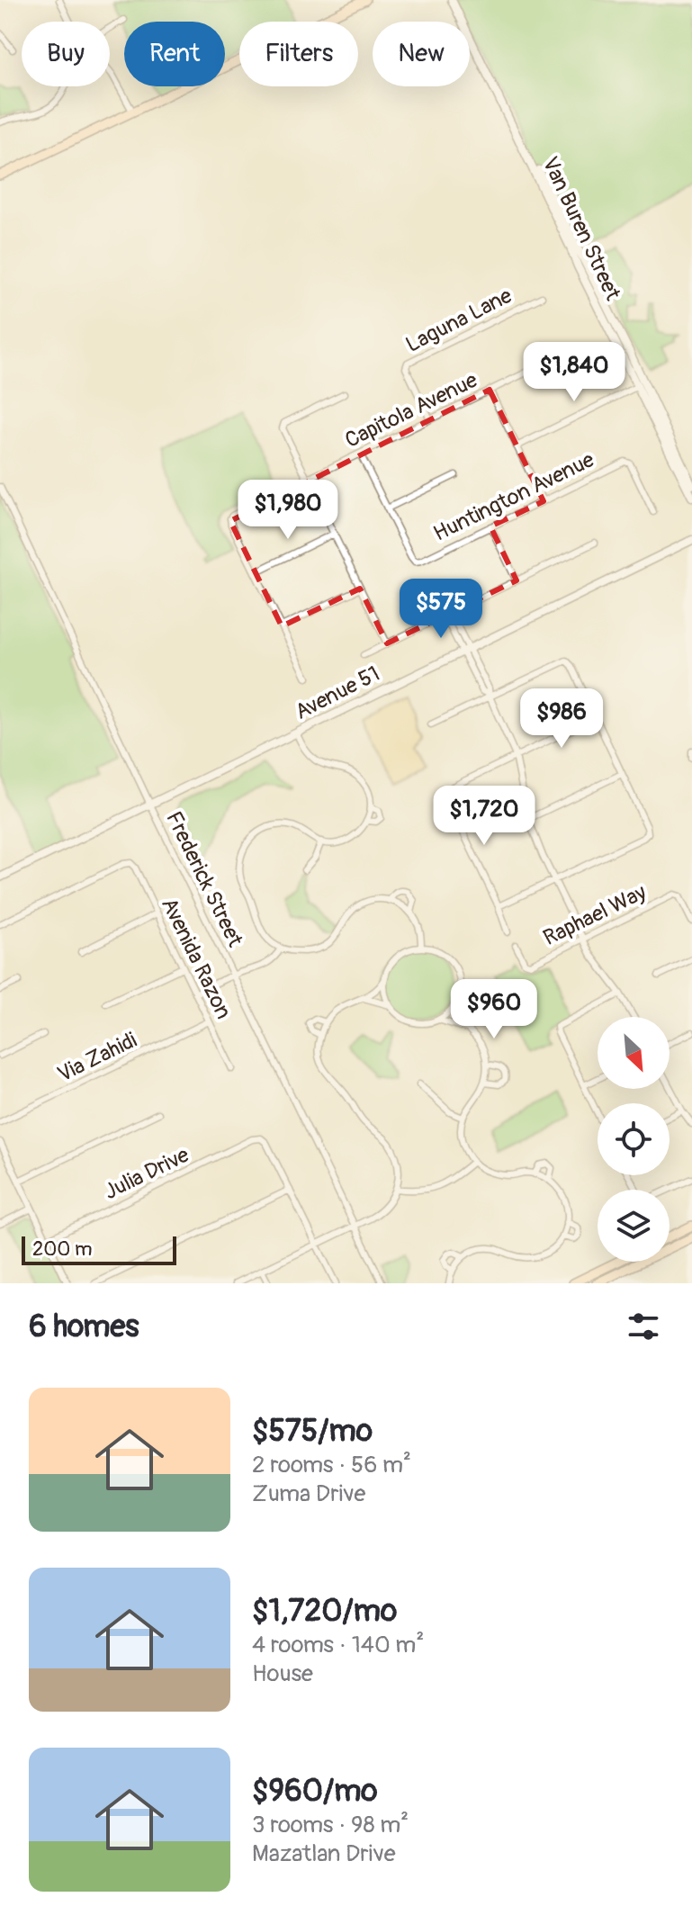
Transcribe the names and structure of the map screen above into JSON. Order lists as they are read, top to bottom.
{
  "streets": {
    "street": [
      "Van Buren Street",
      "Laguna Lane",
      "Capitola Avenue",
      "Huntington Avenue",
      "Avenue 51",
      "Frederick Street",
      "Raphael Way",
      "Avenida Razon",
      "Via Zahidi",
      "Julia Drive"
    ]
  },
  "crossings": [
    ["Laguna Lane", "Capitola Avenue"],
    ["Avenue 51", "Frederick Street"],
    ["Avenida Razon", "Via Zahidi"]
  ],
  "scale_bar": "200 m",
  "north": "bottom right",
  "page": {
    "chip": [
      "Buy",
      "Rent",
      "Filters",
      "New"
    ],
    "price": [
      "$1,840",
      "$1,980",
      "$575",
      "$986",
      "$1,720",
      "$960"
    ],
    "scale": "200 m",
    "heading": "6 homes",
    "list": [
      {
        "name": "$575/mo",
        "note": "2 rooms · 56 m² · Zuma Drive"
      },
      {
        "name": "$1,720/mo",
        "note": "4 rooms · 140 m² · House"
      },
      {
        "name": "$960/mo",
        "note": "3 rooms · 98 m² · Mazatlan Drive"
      }
    ]
  }
}
